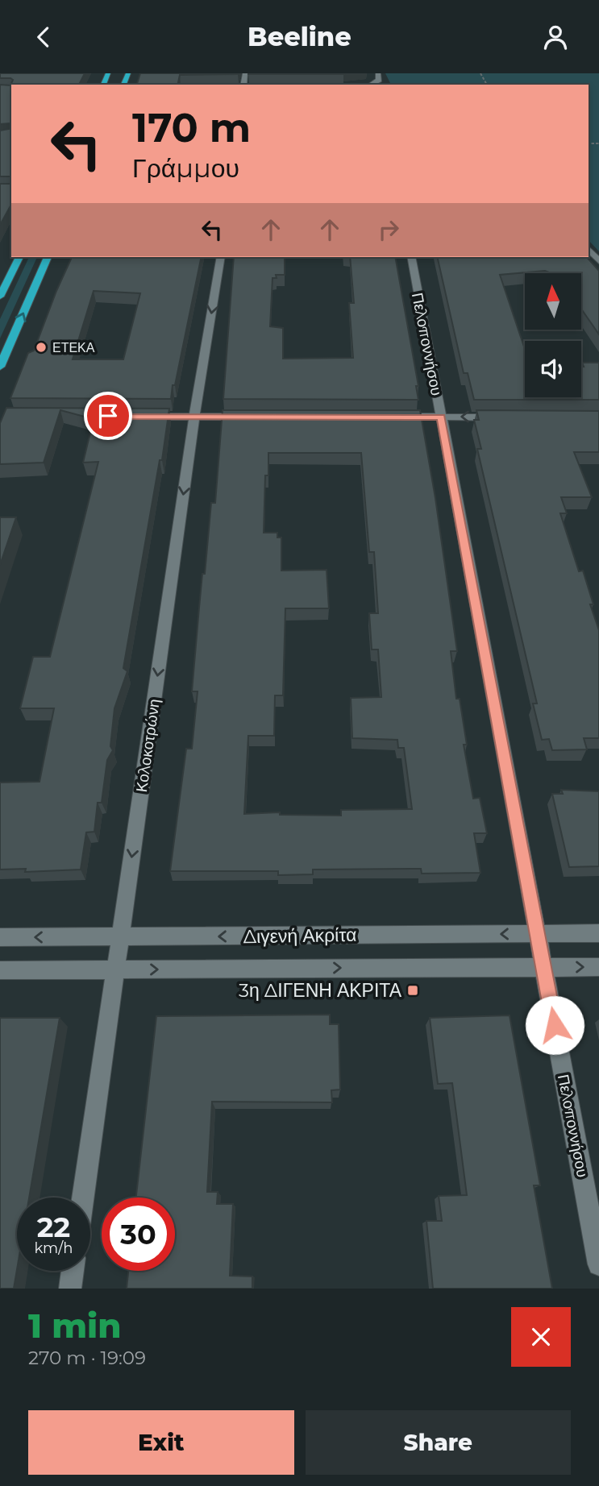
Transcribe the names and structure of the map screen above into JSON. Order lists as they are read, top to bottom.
{
  "streets": {
    "street": ["Πελοποννήσου", "Κολοκοτρώνη", "Διγενή Ακρίτα"]
  },
  "crossings": [
    ["Πελοποννήσου", "Διγενή Ακρίτα"],
    ["Κολοκοτρώνη", "Διγενή Ακρίτα"]
  ],
  "one_way": ["Κολοκοτρώνη"],
  "places": {
    "other": ["ΕΤΕΚΑ"],
    "transit": ["3η ΔΙΓΕΝΗ ΑΚΡΙΤΑ"]
  },
  "north": "top",
  "page": {
    "header": "Beeline",
    "turn": ["170 m", "Γράμμου"],
    "speed": "22 km/h",
    "limit": "30",
    "heading": ["1 min", "270 m · 19:09"],
    "buttons": ["Exit", "Share"]
  }
}
